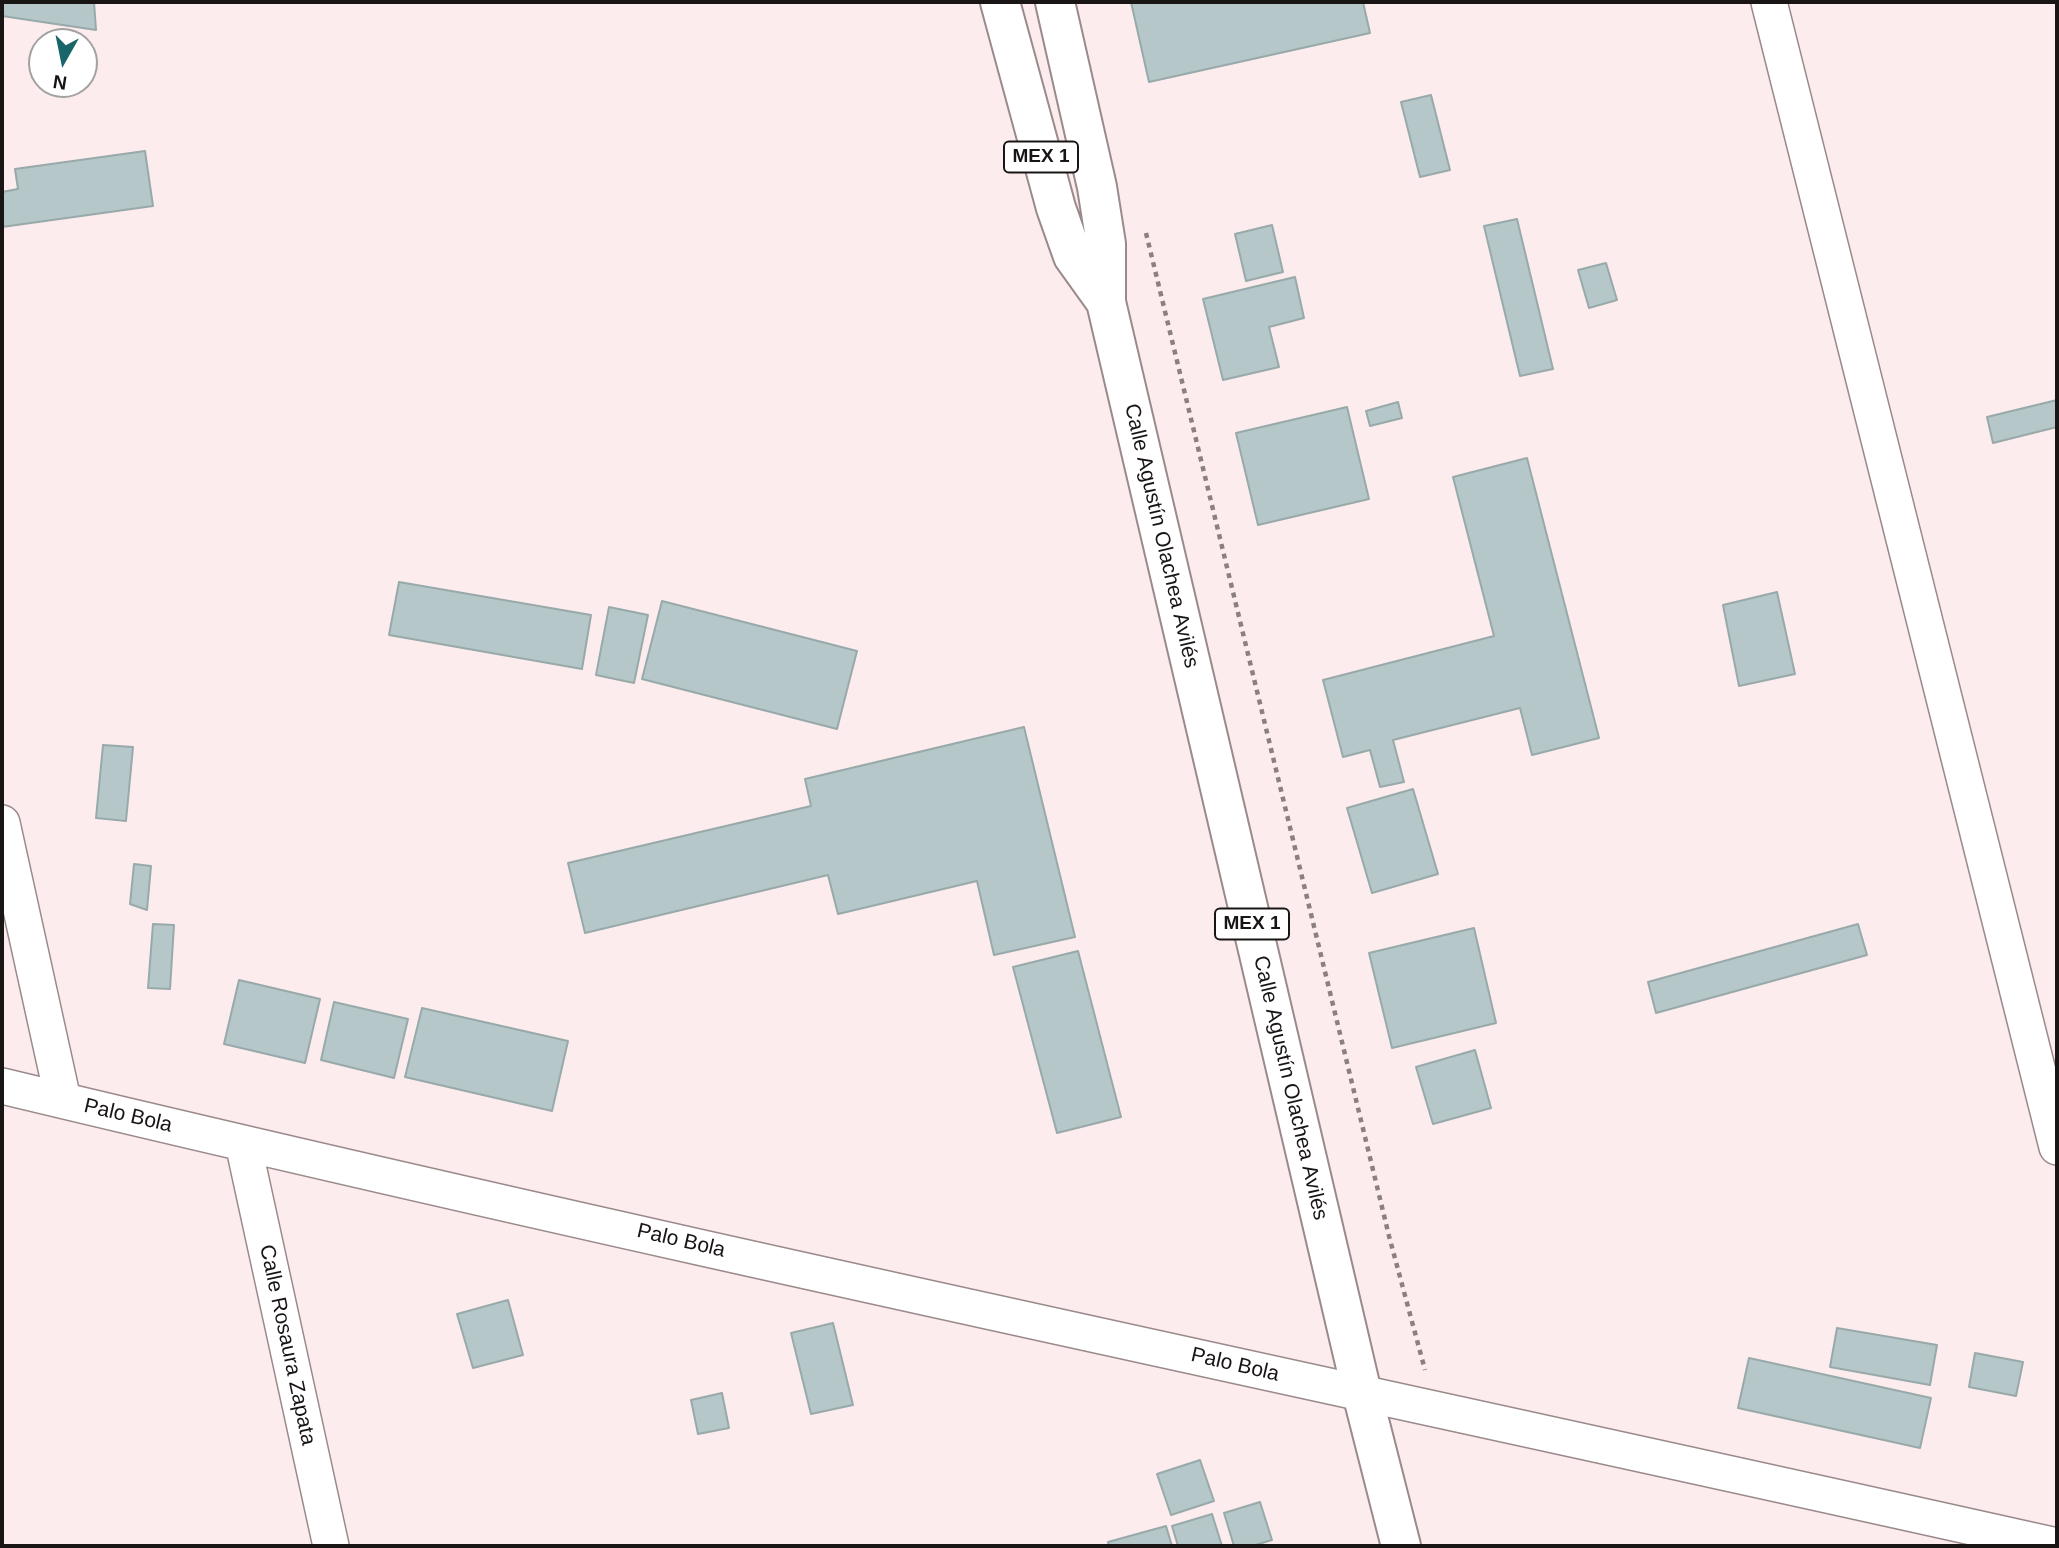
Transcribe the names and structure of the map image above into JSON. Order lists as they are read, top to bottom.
{
  "streets": {
    "highway": ["MEX 1", "Calle Agustín Olachea Avilés"],
    "street": ["Palo Bola", "Calle Rosaura Zapata"]
  },
  "crossings": [
    ["Calle Agustín Olachea Avilés", "Palo Bola"],
    ["Palo Bola", "Calle Rosaura Zapata"]
  ],
  "north": "bottom"
}
